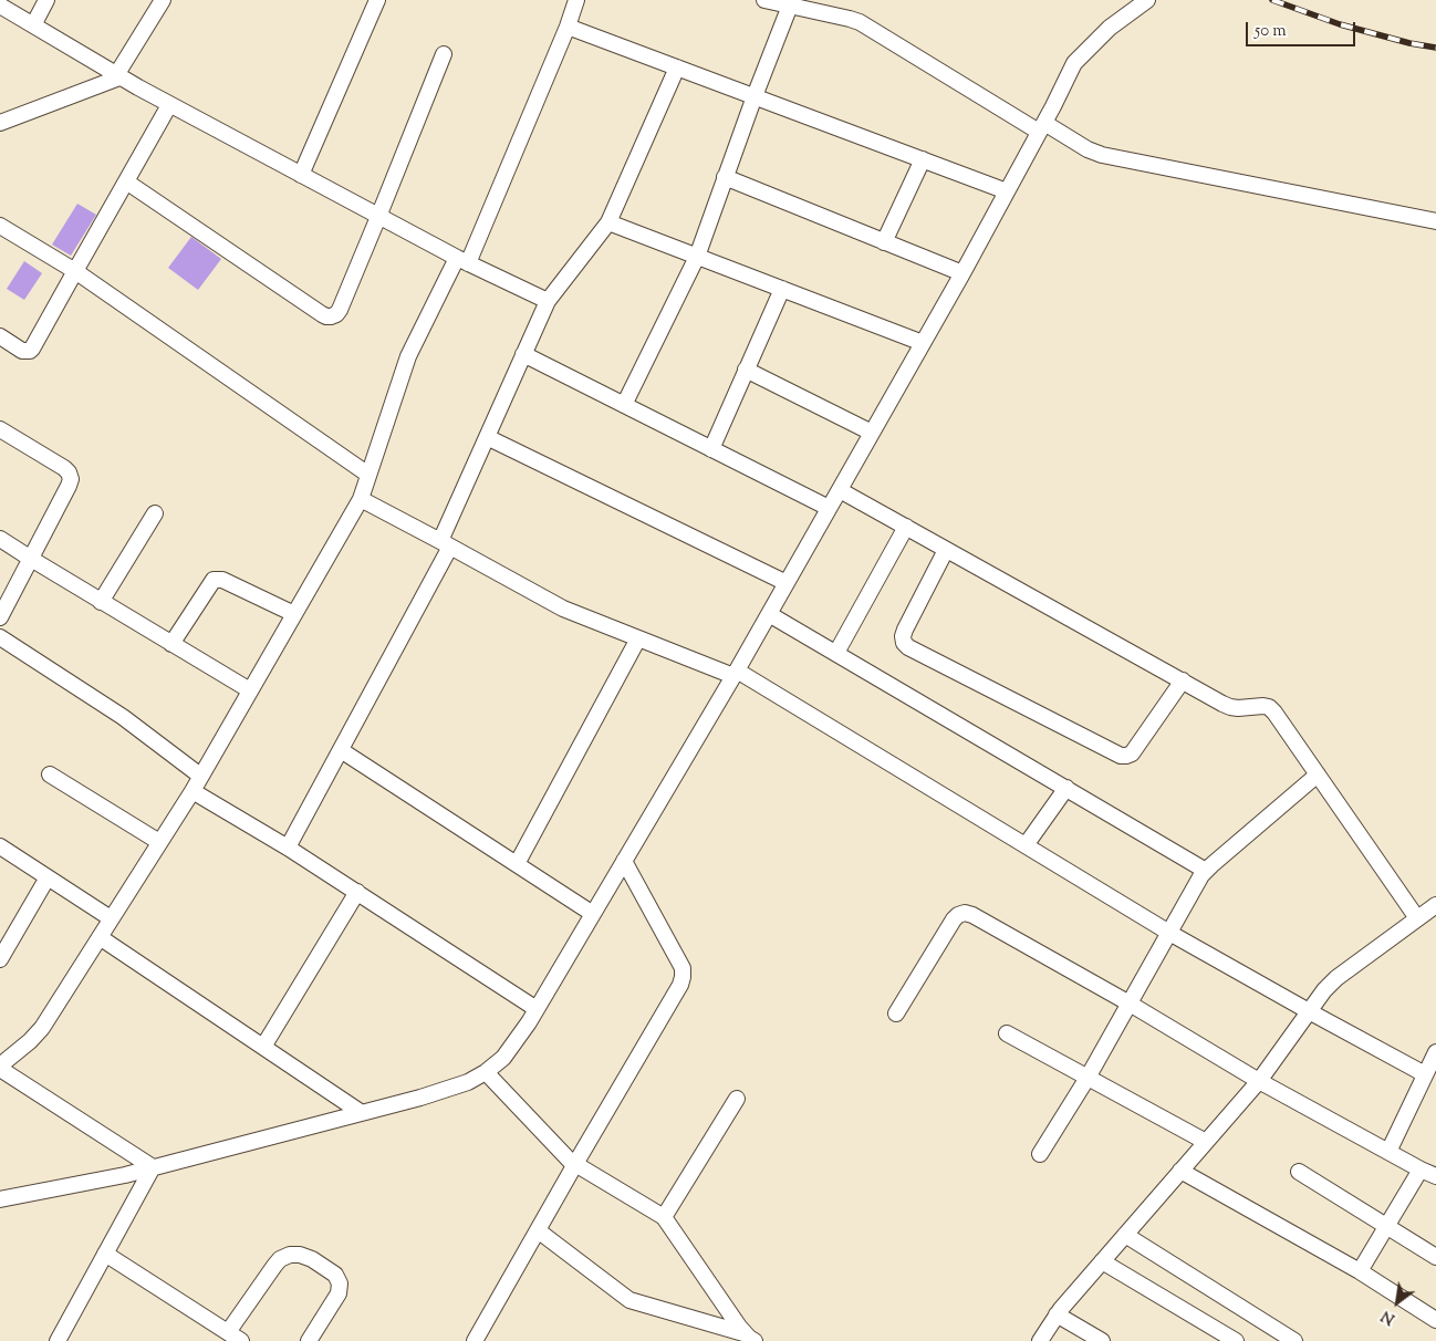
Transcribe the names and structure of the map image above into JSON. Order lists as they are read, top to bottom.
{
  "scale_bar": "50 m",
  "north": "bottom left"
}
